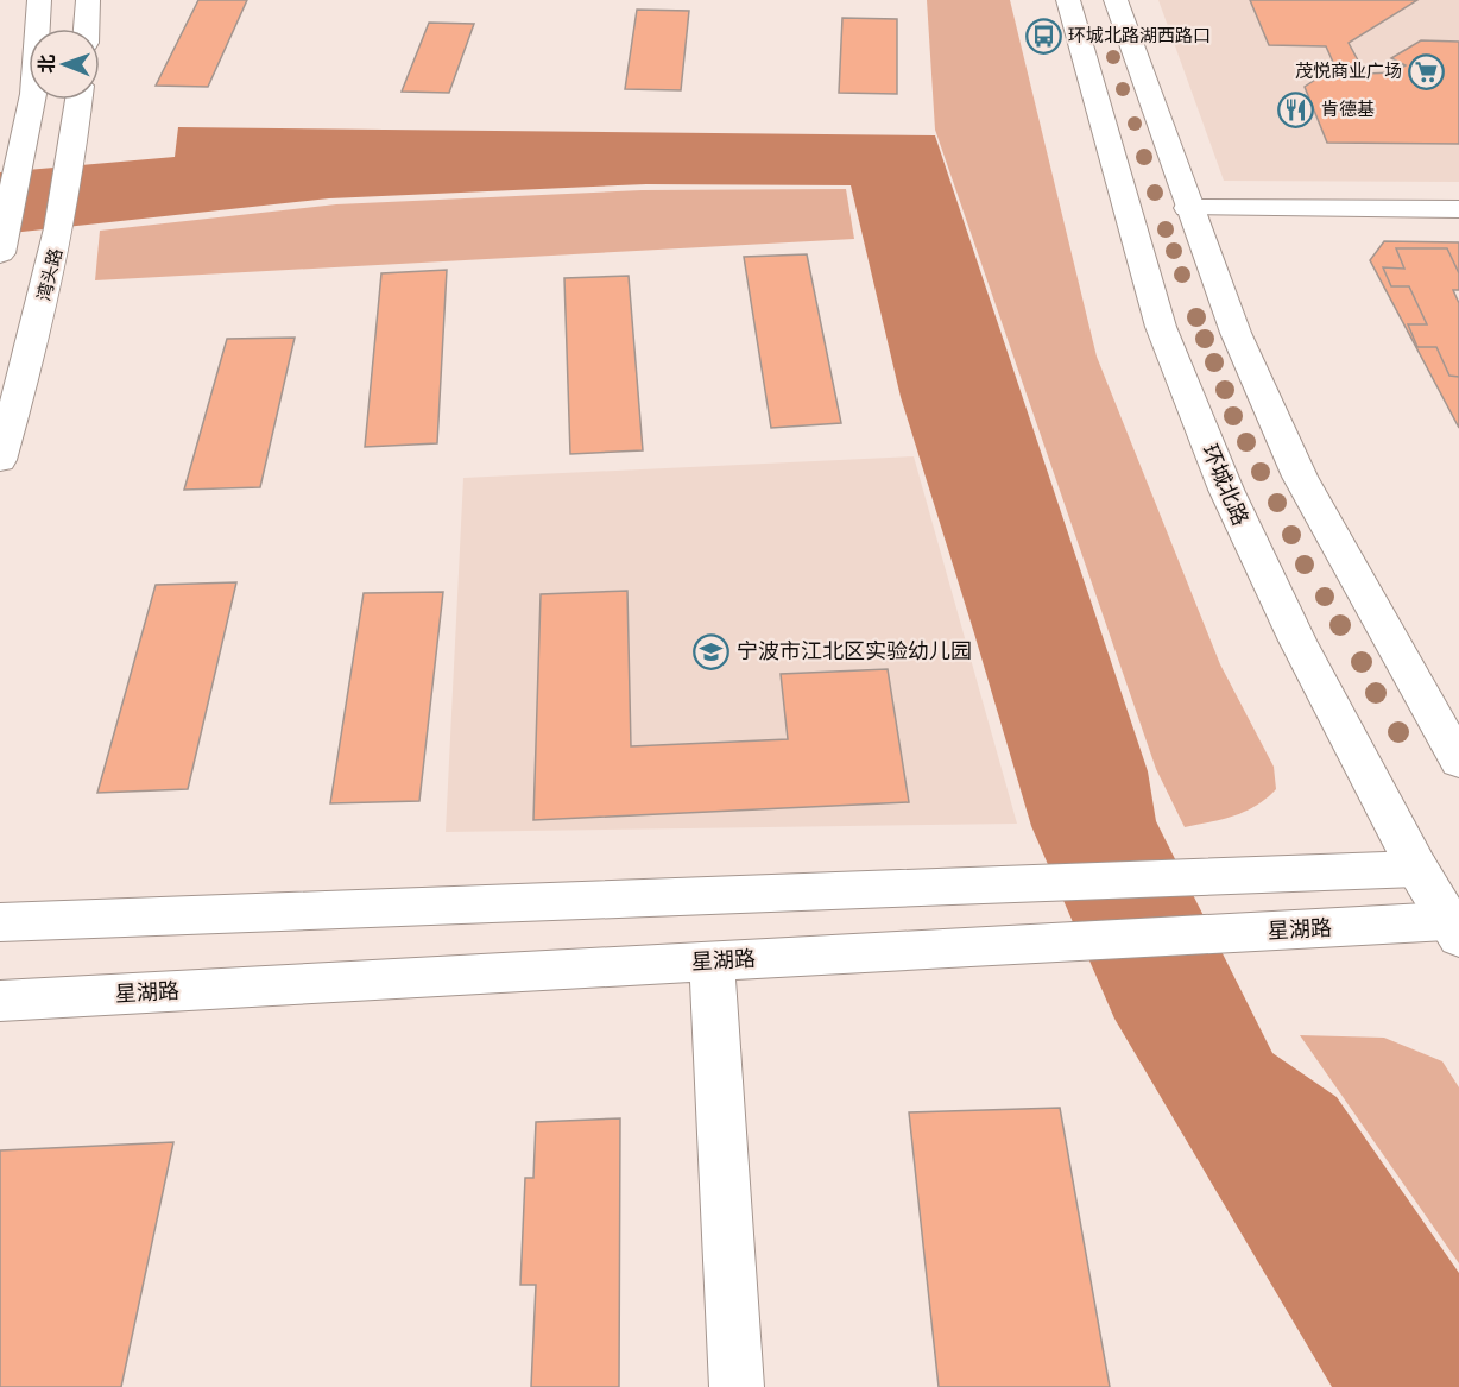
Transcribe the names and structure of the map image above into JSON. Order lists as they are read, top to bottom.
{
  "streets": {
    "main road": ["湾头路", "环城北路", "星湖路"]
  },
  "crossings": [
    ["环城北路", "星湖路"]
  ],
  "places": {
    "bus stop": ["环城北路湖西路口"],
    "supermarket": ["茂悦商业广场"],
    "restaurant": ["肯德基"],
    "school or university": ["宁波市江北区实验幼儿园"]
  },
  "north": "left"
}
